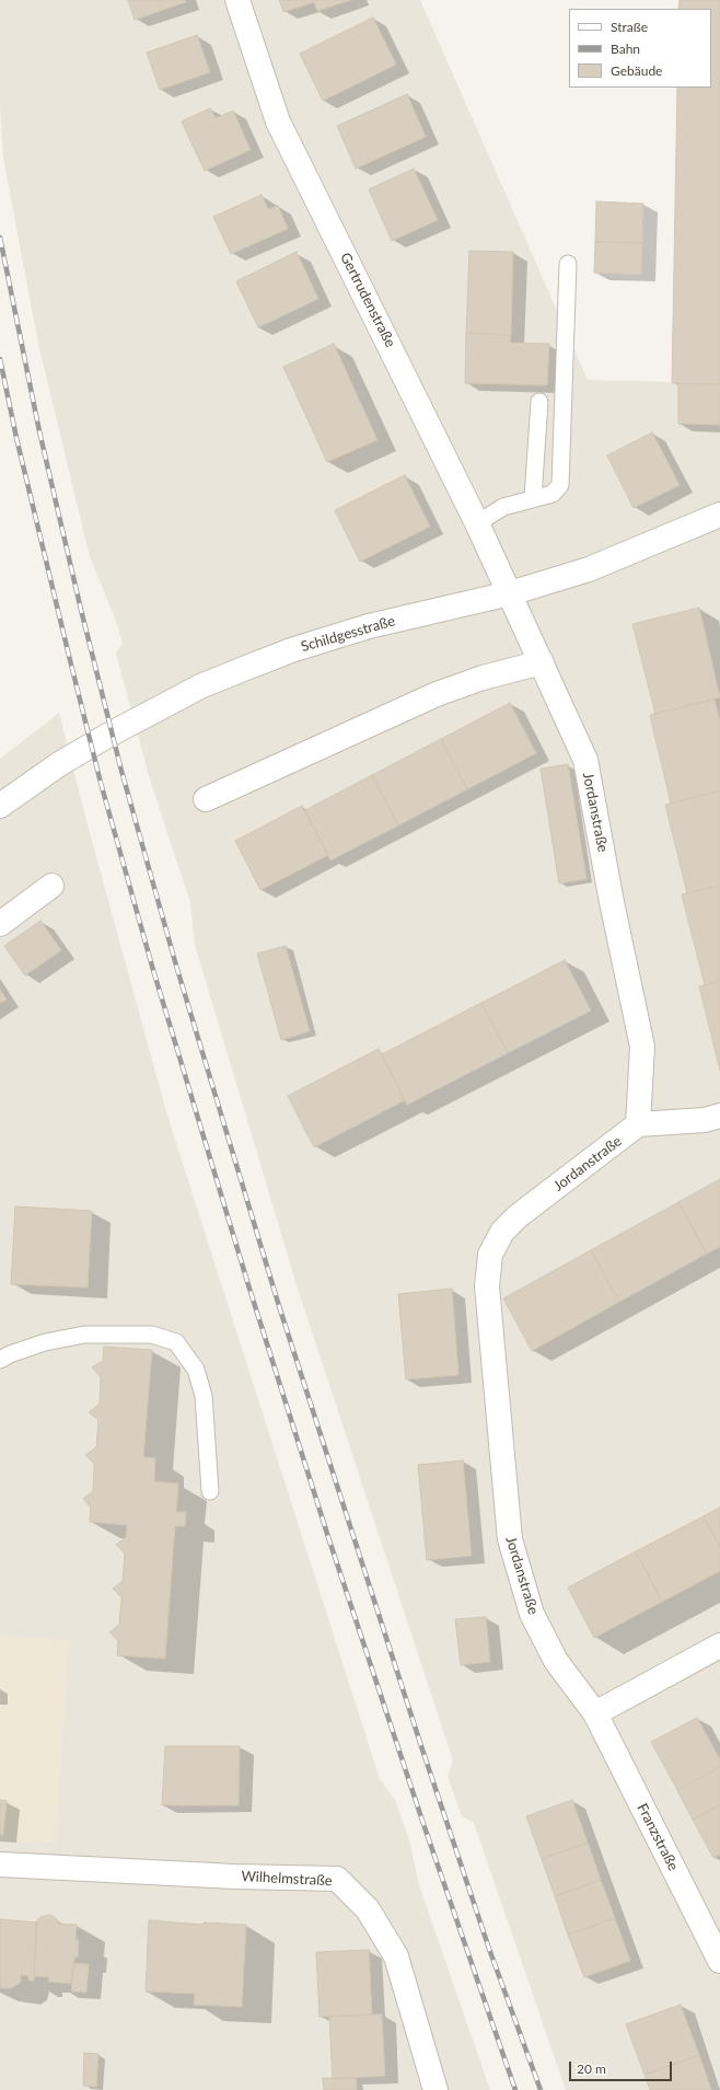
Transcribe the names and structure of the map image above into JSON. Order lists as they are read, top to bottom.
{
  "streets": {
    "street": [
      "Gertrudenstraße",
      "Schildgesstraße",
      "Jordanstraße",
      "Franzstraße",
      "Wilhelmstraße"
    ]
  },
  "crossings": [
    ["Gertrudenstraße", "Schildgesstraße"],
    ["Gertrudenstraße", "Jordanstraße"],
    ["Schildgesstraße", "Jordanstraße"],
    ["Jordanstraße", "Franzstraße"]
  ],
  "legend": ["Straße", "Bahn", "Gebäude"],
  "scale_bar": "20 m"
}
